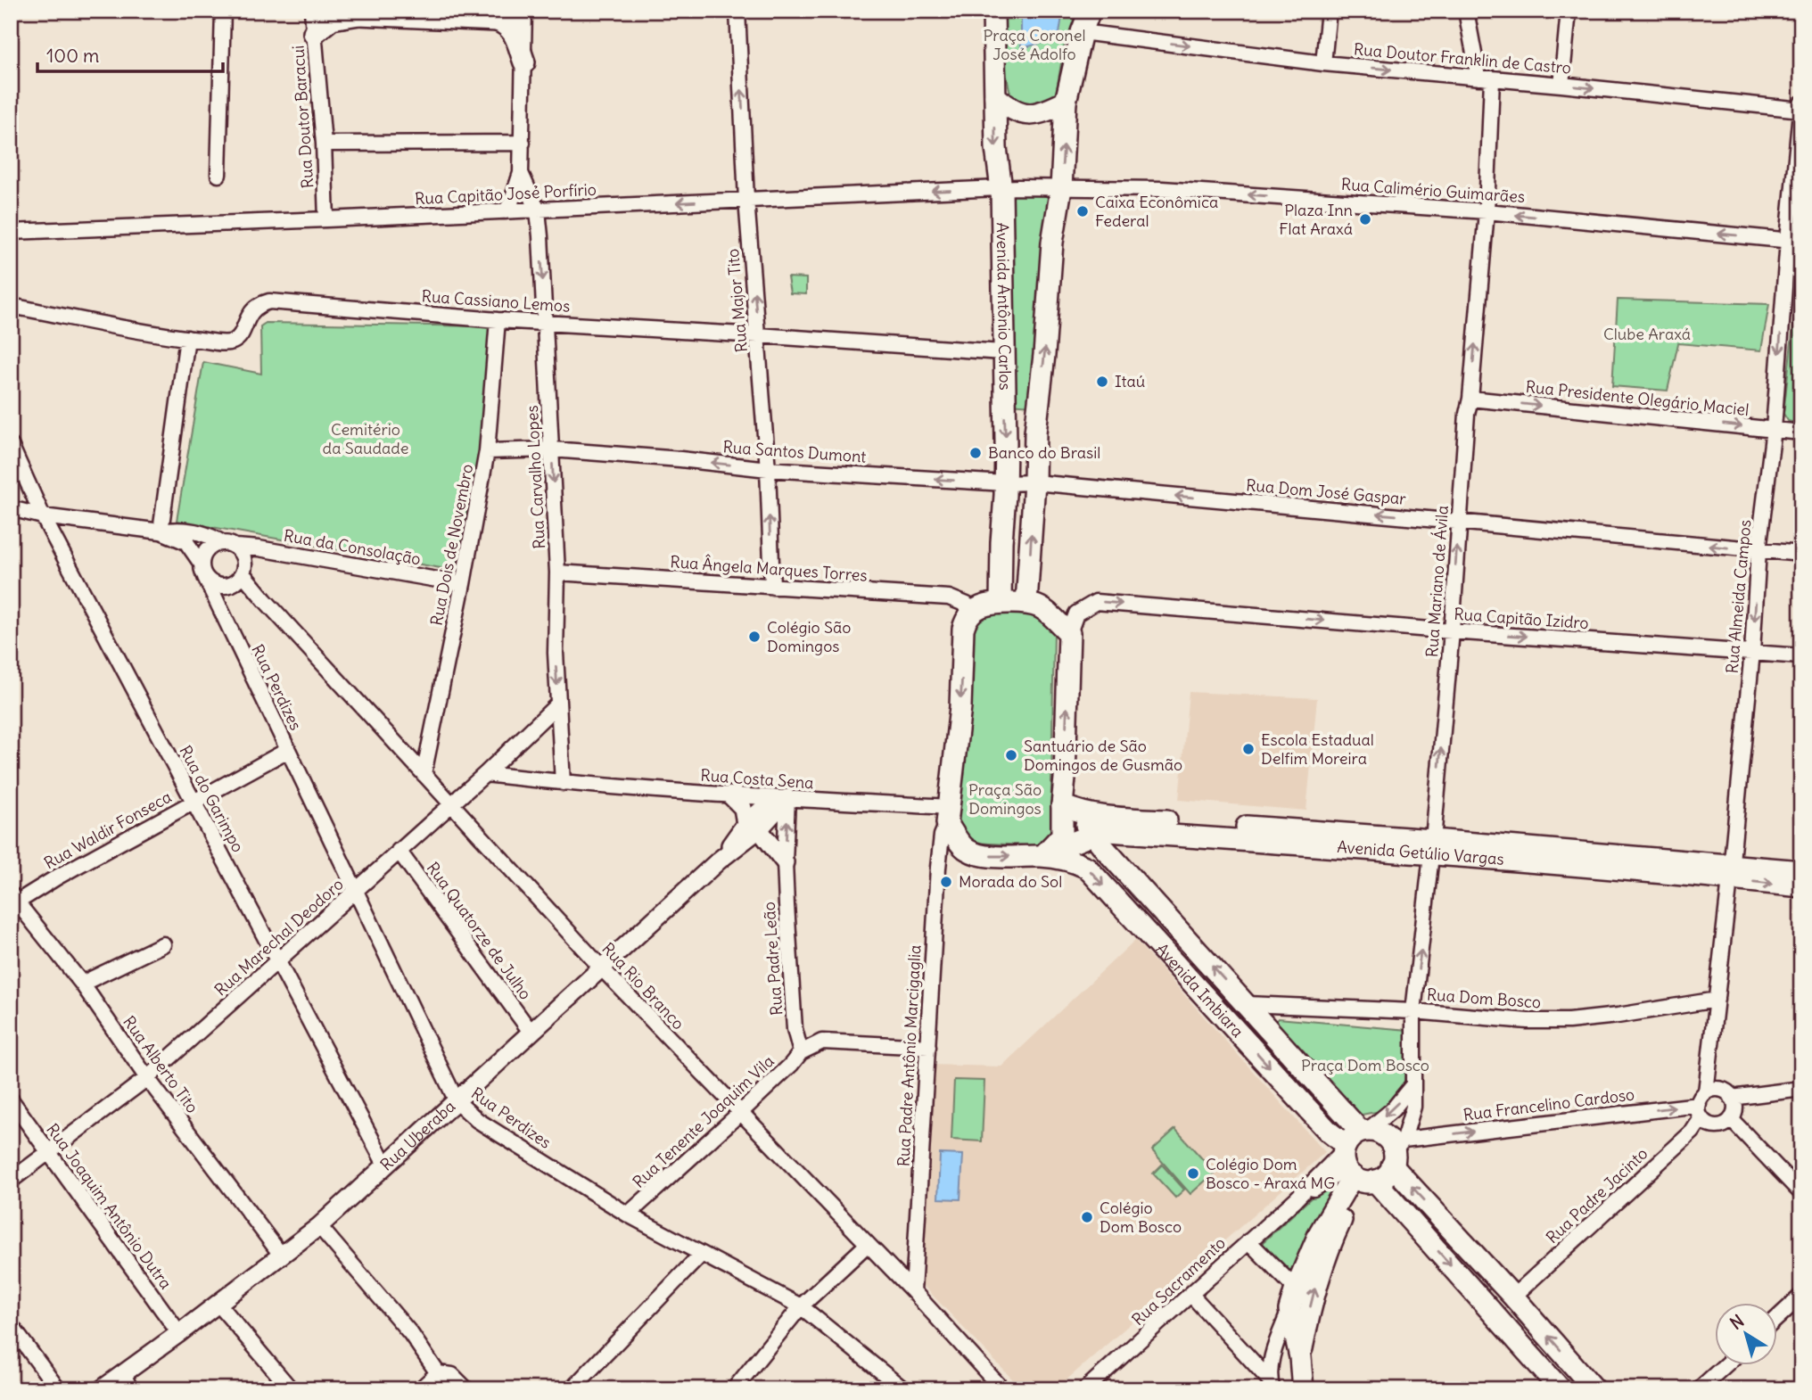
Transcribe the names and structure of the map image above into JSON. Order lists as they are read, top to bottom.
{
  "streets": {
    "main road": ["Avenida Antônio Carlos", "Avenida Getúlio Vargas", "Avenida Imbiara"],
    "street": [
      "Rua Doutor Franklin de Castro",
      "Rua Doutor Baracui",
      "Rua Calimério Guimarães",
      "Rua Capitão José Porfírio",
      "Rua Major Tito",
      "Rua Cassiano Lemos",
      "Rua Presidente Olegário Maciel",
      "Rua Santos Dumont",
      "Rua Carvalho Lopes",
      "Rua Dom José Gaspar",
      "Rua Dois de Novembro",
      "Rua da Consolação",
      "Rua Ângela Marques Torres",
      "Rua Mariano de Ávila",
      "Rua Almeida Campos",
      "Rua Capitão Izidro",
      "Rua Perdizes",
      "Rua Costa Sena",
      "Rua do Garimpo",
      "Rua Waldir Fonseca",
      "Rua Quatorze de Julho",
      "Rua Marechal Deodoro",
      "Rua Padre Leão",
      "Rua Rio Branco",
      "Rua Dom Bosco",
      "Rua Padre Antônio Marcigaglia",
      "Rua Alberto Tito",
      "Rua Francelino Cardoso",
      "Rua Tenente Joaquim Vila",
      "Rua Uberaba",
      "Rua Padre Jacinto",
      "Rua Joaquim Antônio Dutra",
      "Rua Sacramento"
    ]
  },
  "crossings": [
    ["Rua Doutor Franklin de Castro", "Rua Mariano de Ávila"],
    ["Rua Doutor Franklin de Castro", "Rua Almeida Campos"],
    ["Rua Doutor Baracui", "Rua Capitão José Porfírio"],
    ["Rua Calimério Guimarães", "Rua Capitão José Porfírio"],
    ["Rua Calimério Guimarães", "Avenida Antônio Carlos"],
    ["Rua Calimério Guimarães", "Rua Mariano de Ávila"],
    ["Rua Calimério Guimarães", "Rua Almeida Campos"],
    ["Rua Capitão José Porfírio", "Rua Major Tito"],
    ["Rua Capitão José Porfírio", "Avenida Antônio Carlos"],
    ["Rua Capitão José Porfírio", "Rua Carvalho Lopes"],
    ["Rua Major Tito", "Rua Cassiano Lemos"],
    ["Rua Major Tito", "Rua Santos Dumont"],
    ["Rua Major Tito", "Rua Ângela Marques Torres"],
    ["Rua Cassiano Lemos", "Avenida Antônio Carlos"],
    ["Rua Cassiano Lemos", "Rua Carvalho Lopes"],
    ["Rua Cassiano Lemos", "Rua Dois de Novembro"],
    ["Avenida Antônio Carlos", "Rua Santos Dumont"],
    ["Rua Presidente Olegário Maciel", "Rua Mariano de Ávila"],
    ["Rua Presidente Olegário Maciel", "Rua Almeida Campos"],
    ["Rua Santos Dumont", "Rua Carvalho Lopes"],
    ["Rua Santos Dumont", "Rua Dom José Gaspar"],
    ["Rua Santos Dumont", "Rua Dois de Novembro"],
    ["Rua Carvalho Lopes", "Rua Ângela Marques Torres"],
    ["Rua Carvalho Lopes", "Rua Costa Sena"],
    ["Rua Carvalho Lopes", "Rua Marechal Deodoro"],
    ["Rua Dom José Gaspar", "Rua Mariano de Ávila"],
    ["Rua Dom José Gaspar", "Rua Almeida Campos"],
    ["Rua Dois de Novembro", "Rua da Consolação"],
    ["Rua Dois de Novembro", "Rua Rio Branco"],
    ["Rua da Consolação", "Rua Perdizes"],
    ["Rua da Consolação", "Rua do Garimpo"],
    ["Rua da Consolação", "Rua Rio Branco"],
    ["Rua Mariano de Ávila", "Rua Capitão Izidro"],
    ["Rua Mariano de Ávila", "Avenida Getúlio Vargas"],
    ["Rua Mariano de Ávila", "Rua Dom Bosco"],
    ["Rua Mariano de Ávila", "Rua Francelino Cardoso"],
    ["Rua Almeida Campos", "Rua Capitão Izidro"],
    ["Rua Almeida Campos", "Avenida Getúlio Vargas"],
    ["Rua Almeida Campos", "Rua Dom Bosco"],
    ["Rua Almeida Campos", "Rua Francelino Cardoso"],
    ["Rua Almeida Campos", "Rua Padre Jacinto"],
    ["Rua Perdizes", "Rua Waldir Fonseca"],
    ["Rua Perdizes", "Rua Marechal Deodoro"],
    ["Rua Perdizes", "Rua Rio Branco"],
    ["Rua Perdizes", "Rua Tenente Joaquim Vila"],
    ["Rua Perdizes", "Rua Uberaba"],
    ["Rua Costa Sena", "Rua Marechal Deodoro"],
    ["Rua Costa Sena", "Rua Padre Leão"],
    ["Rua Costa Sena", "Rua Padre Antônio Marcigaglia"],
    ["Rua Costa Sena", "Rua Uberaba"],
    ["Rua do Garimpo", "Rua Waldir Fonseca"],
    ["Rua do Garimpo", "Rua Marechal Deodoro"],
    ["Rua do Garimpo", "Rua Uberaba"],
    ["Rua Waldir Fonseca", "Rua Alberto Tito"],
    ["Avenida Getúlio Vargas", "Avenida Imbiara"],
    ["Rua Quatorze de Julho", "Rua Marechal Deodoro"],
    ["Rua Quatorze de Julho", "Rua Uberaba"],
    ["Rua Marechal Deodoro", "Rua Rio Branco"],
    ["Rua Marechal Deodoro", "Rua Alberto Tito"],
    ["Rua Marechal Deodoro", "Rua Joaquim Antônio Dutra"],
    ["Rua Padre Leão", "Rua Tenente Joaquim Vila"],
    ["Rua Padre Leão", "Rua Uberaba"],
    ["Rua Rio Branco", "Rua Padre Antônio Marcigaglia"],
    ["Rua Rio Branco", "Rua Tenente Joaquim Vila"],
    ["Rua Rio Branco", "Rua Uberaba"],
    ["Avenida Imbiara", "Rua Dom Bosco"],
    ["Avenida Imbiara", "Rua Sacramento"],
    ["Rua Alberto Tito", "Rua Uberaba"],
    ["Rua Francelino Cardoso", "Rua Padre Jacinto"],
    ["Rua Uberaba", "Rua Joaquim Antônio Dutra"]
  ],
  "one_way": [
    "Rua Doutor Franklin de Castro",
    "Rua Calimério Guimarães",
    "Rua Capitão José Porfírio",
    "Rua Major Tito",
    "Rua Presidente Olegário Maciel",
    "Rua Santos Dumont",
    "Rua Carvalho Lopes",
    "Rua Dom José Gaspar",
    "Rua Mariano de Ávila",
    "Rua Capitão Izidro",
    "Rua Francelino Cardoso"
  ],
  "parks": [
    "Praça Coronel José Adolfo",
    "Clube Araxá",
    "Cemitério da Saudade",
    "Praça São Domingos",
    "Praça Dom Bosco"
  ],
  "places": [
    "Caixa Econômica Federal",
    "Plaza Inn Flat Araxá",
    "Itaú",
    "Banco do Brasil",
    "Colégio São Domingos",
    "Escola Estadual Delfim Moreira",
    "Santuário de São Domingos de Gusmão",
    "Morada do Sol",
    "Colégio Dom Bosco - Araxá MG",
    "Colégio Dom Bosco"
  ],
  "scale_bar": "100 m",
  "north": "top left"
}
